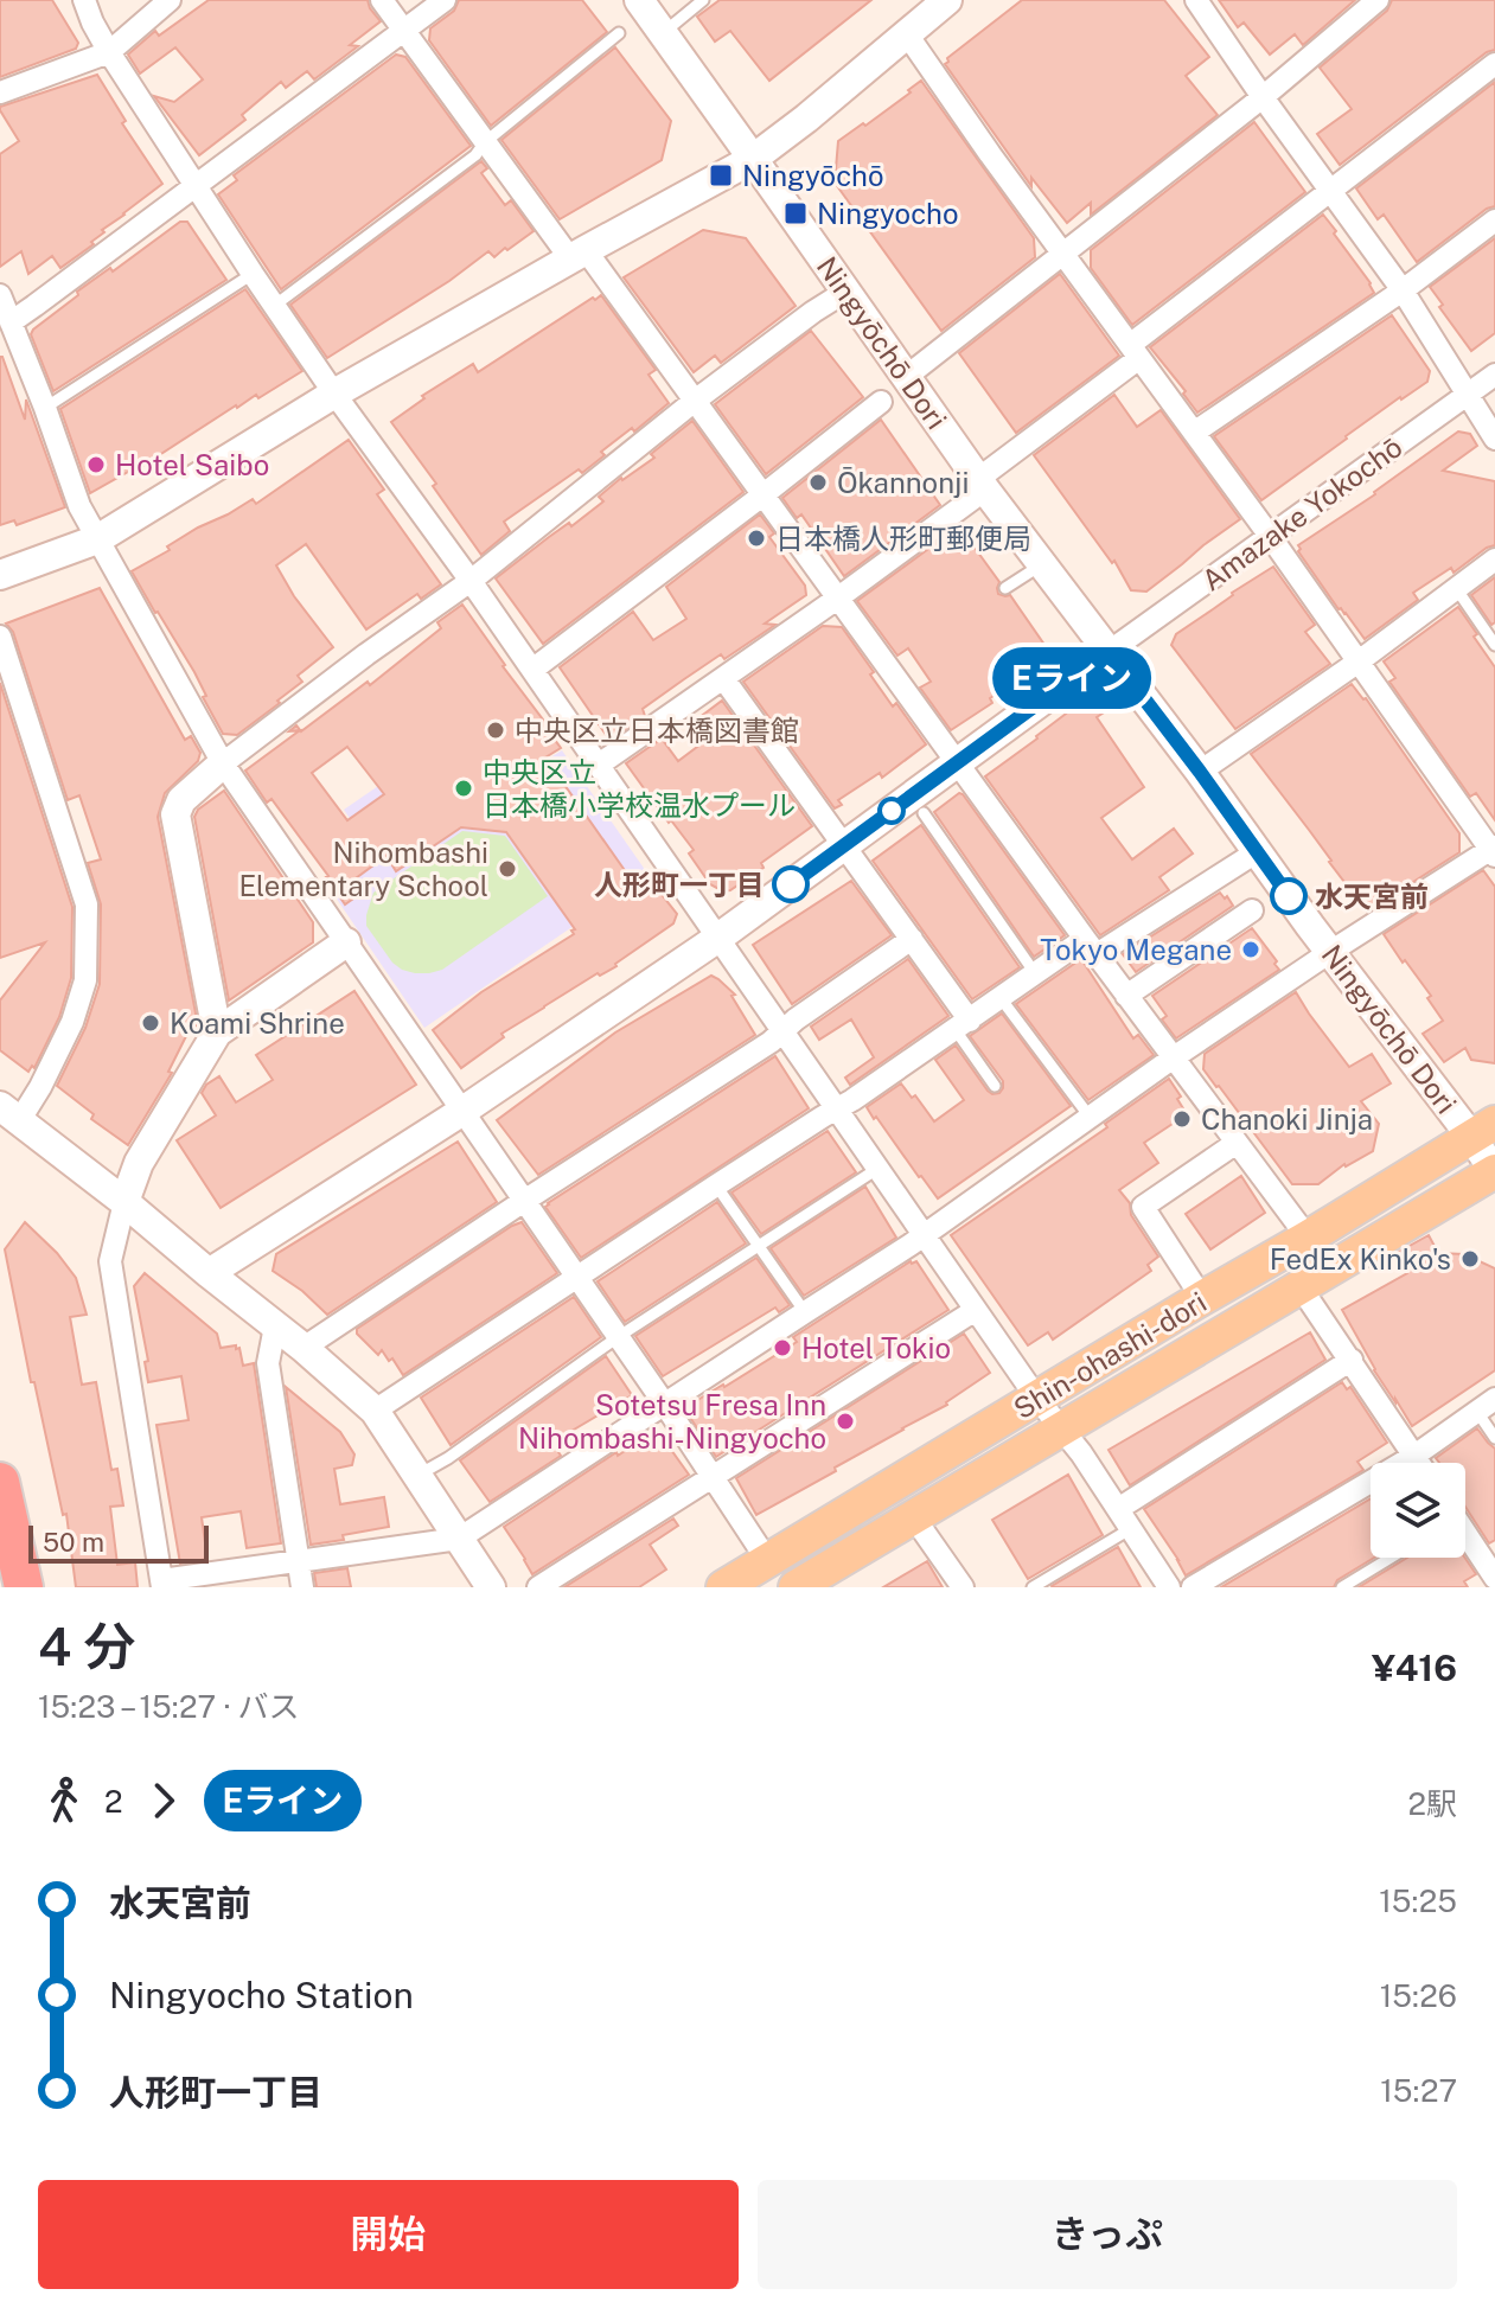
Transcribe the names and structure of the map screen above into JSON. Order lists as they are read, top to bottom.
{
  "streets": {
    "main road": ["Shin-ohashi-dori"],
    "street": ["Ningyōchō Dori", "Amazake Yokochō"]
  },
  "crossings": [
    ["Ningyōchō Dori", "Amazake Yokochō"],
    ["Ningyōchō Dori", "Shin-ohashi-dori"]
  ],
  "places": {
    "transit": ["Ningyōchō", "Ningyocho"],
    "other": [
      "Hotel Saibo",
      "Ōkannonji",
      "日本橋人形町郵便局",
      "中央区立日本橋図書館",
      "中央区立 日本橋小学校温水プール",
      "Nihombashi Elementary School",
      "人形町一丁目",
      "水天宮前",
      "Tokyo Megane",
      "Koami Shrine",
      "Chanoki Jinja",
      "FedEx Kinko's",
      "Hotel Tokio",
      "Sotetsu Fresa Inn Nihombashi-Ningyocho"
    ]
  },
  "lines": ["bus line Eライン"],
  "scale_bar": "50 m",
  "page": {
    "on_map": "Eライン",
    "scale": "50 m",
    "heading": ["4 分", "15:23 – 15:27 · バス", "¥416"],
    "legs": ["2", "Eライン", "2駅"],
    "list": [
      {
        "name": "水天宮前",
        "value": "15:25"
      },
      {
        "name": "Ningyocho Station",
        "value": "15:26"
      },
      {
        "name": "人形町一丁目",
        "value": "15:27"
      }
    ],
    "buttons": ["開始", "きっぷ"]
  }
}
